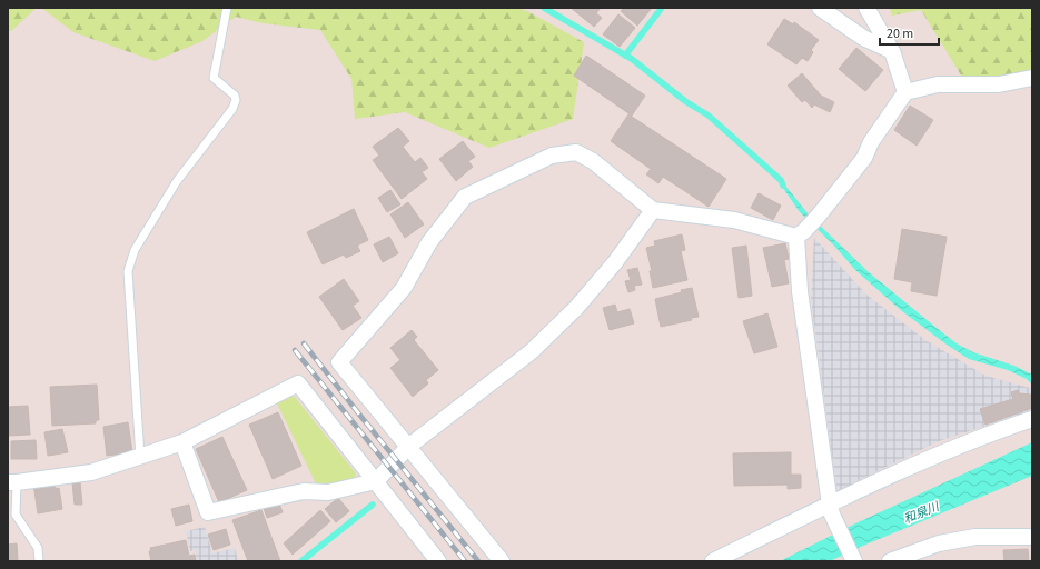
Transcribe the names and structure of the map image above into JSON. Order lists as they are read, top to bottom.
{
  "water": ["和泉川"],
  "scale_bar": "20 m"
}
